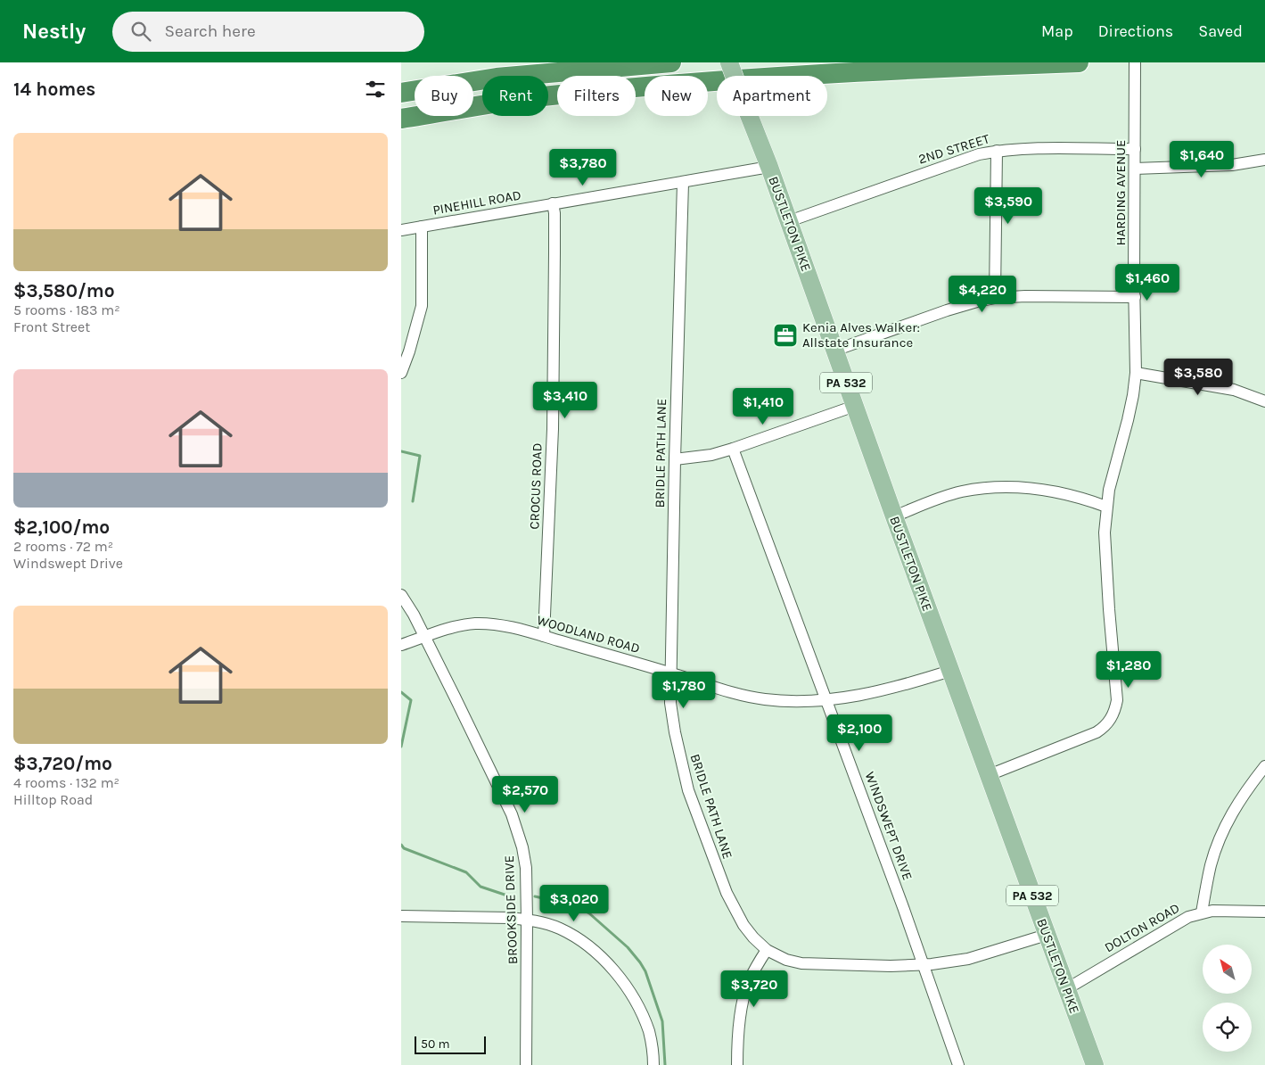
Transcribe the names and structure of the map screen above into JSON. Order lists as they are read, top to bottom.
{
  "streets": {
    "main road": ["BUSTLETON PIKE", "PA 532"],
    "street": [
      "2ND STREET",
      "HARDING AVENUE",
      "PINEHILL ROAD",
      "BRIDLE PATH LANE",
      "CROCUS ROAD",
      "WOODLAND ROAD",
      "WINDSWEPT DRIVE",
      "BROOKSIDE DRIVE",
      "DOLTON ROAD"
    ]
  },
  "crossings": [
    ["2ND STREET", "HARDING AVENUE"],
    ["2ND STREET", "BUSTLETON PIKE"],
    ["HARDING AVENUE", "BUSTLETON PIKE"],
    ["PINEHILL ROAD", "BUSTLETON PIKE"],
    ["PINEHILL ROAD", "BRIDLE PATH LANE"],
    ["PINEHILL ROAD", "CROCUS ROAD"],
    ["BUSTLETON PIKE", "BRIDLE PATH LANE"],
    ["BUSTLETON PIKE", "WOODLAND ROAD"],
    ["BUSTLETON PIKE", "DOLTON ROAD"],
    ["BRIDLE PATH LANE", "WOODLAND ROAD"],
    ["BRIDLE PATH LANE", "WINDSWEPT DRIVE"],
    ["CROCUS ROAD", "WOODLAND ROAD"],
    ["WOODLAND ROAD", "WINDSWEPT DRIVE"],
    ["WOODLAND ROAD", "BROOKSIDE DRIVE"]
  ],
  "places": {
    "office": ["Kenia Alves Walker: Allstate Insurance"]
  },
  "scale_bar": "50 m",
  "north": "top left",
  "page": {
    "header": "Nestly",
    "search": "Search here",
    "nav": ["Map", "Directions", "Saved"],
    "heading": "14 homes",
    "chip": [
      "Buy",
      "Rent",
      "Filters",
      "New",
      "Apartment"
    ],
    "list": [
      {
        "name": "$3,580/mo",
        "note": "5 rooms · 183 m² · Front Street"
      },
      {
        "name": "$2,100/mo",
        "note": "2 rooms · 72 m² · Windswept Drive"
      },
      {
        "name": "$3,720/mo",
        "note": "4 rooms · 132 m² · Hilltop Road"
      }
    ],
    "price": [
      "$1,640",
      "$3,780",
      "$3,590",
      "$1,460",
      "$4,220",
      "$3,580",
      "$3,410",
      "$1,410",
      "$1,280",
      "$1,780",
      "$2,100",
      "$2,570",
      "$3,020",
      "$3,720"
    ],
    "scale": "50 m"
  }
}
